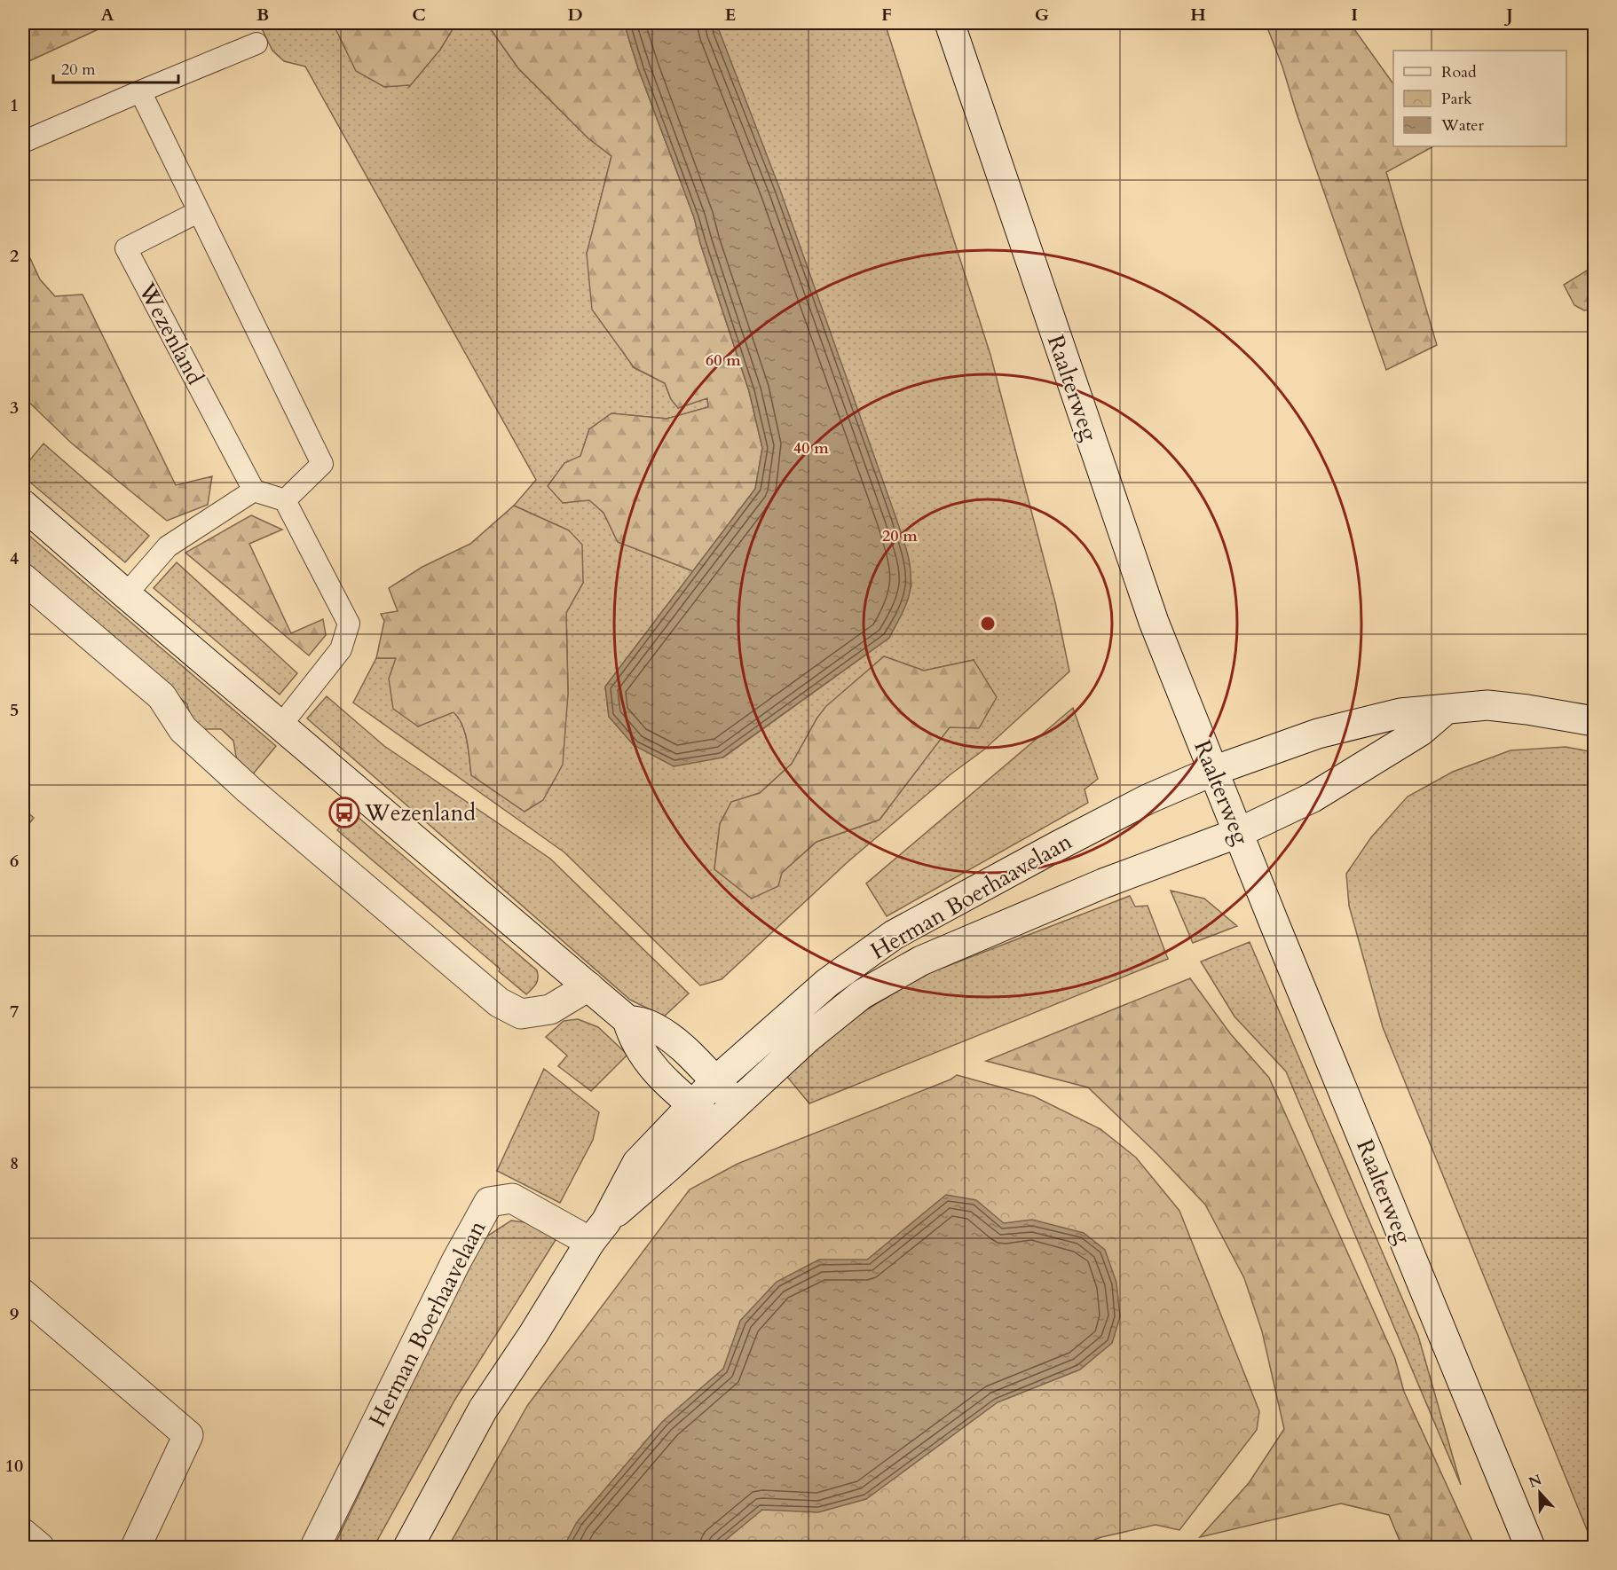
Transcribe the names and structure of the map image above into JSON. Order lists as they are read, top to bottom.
{
  "streets": {
    "street": ["Raalterweg", "Herman Boerhaavelaan"],
    "lane": ["Wezenland"]
  },
  "crossings": [
    ["Raalterweg", "Herman Boerhaavelaan"]
  ],
  "places": {
    "bus stop": ["Wezenland"]
  },
  "legend": ["Road", "Park", "Water"],
  "scale_bar": "20 m",
  "north": "top",
  "grid": {
    "columns": [
      "A",
      "B",
      "C",
      "D",
      "E",
      "F",
      "G",
      "H",
      "I",
      "J"
    ],
    "rows": [
      "1",
      "2",
      "3",
      "4",
      "5",
      "6",
      "7",
      "8",
      "9",
      "10"
    ]
  },
  "rings": ["60 m", "40 m", "20 m"]
}
